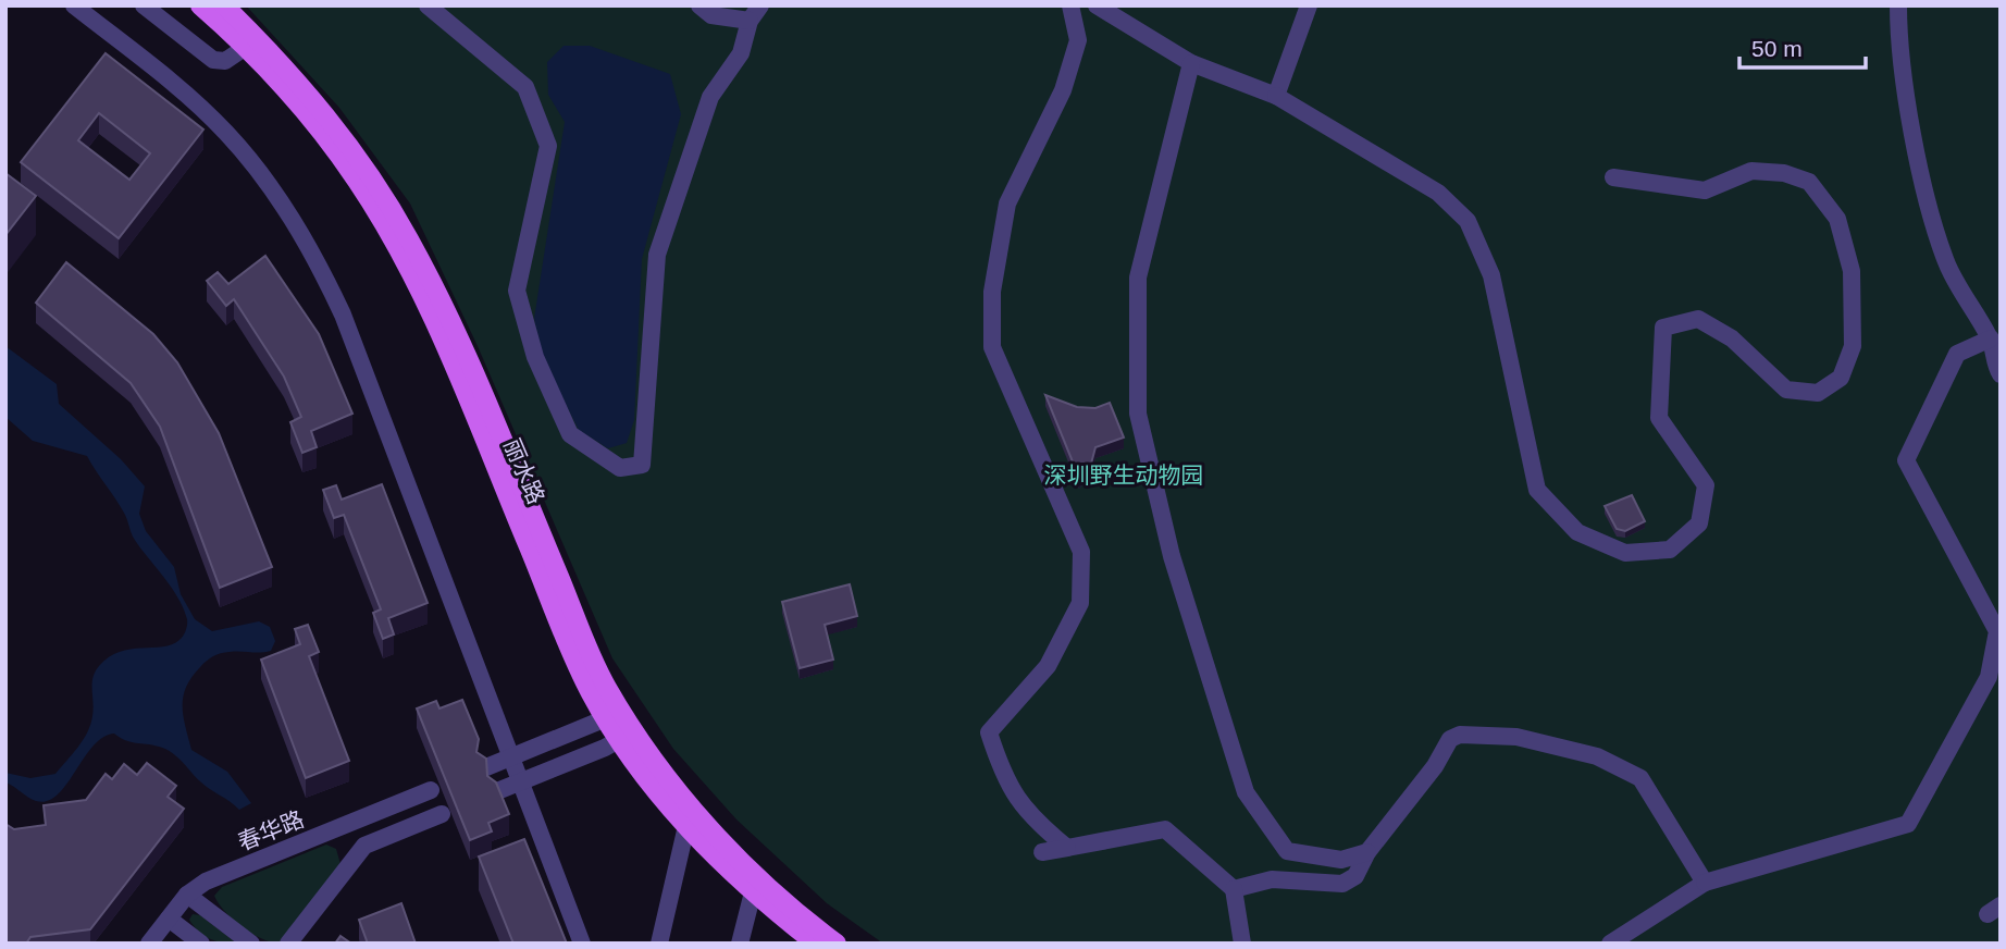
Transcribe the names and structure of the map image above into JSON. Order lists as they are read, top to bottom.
{
  "streets": {
    "main road": ["丽水路"],
    "street": ["春华路"]
  },
  "parks": ["深圳野生动物园"],
  "scale_bar": "50 m"
}
